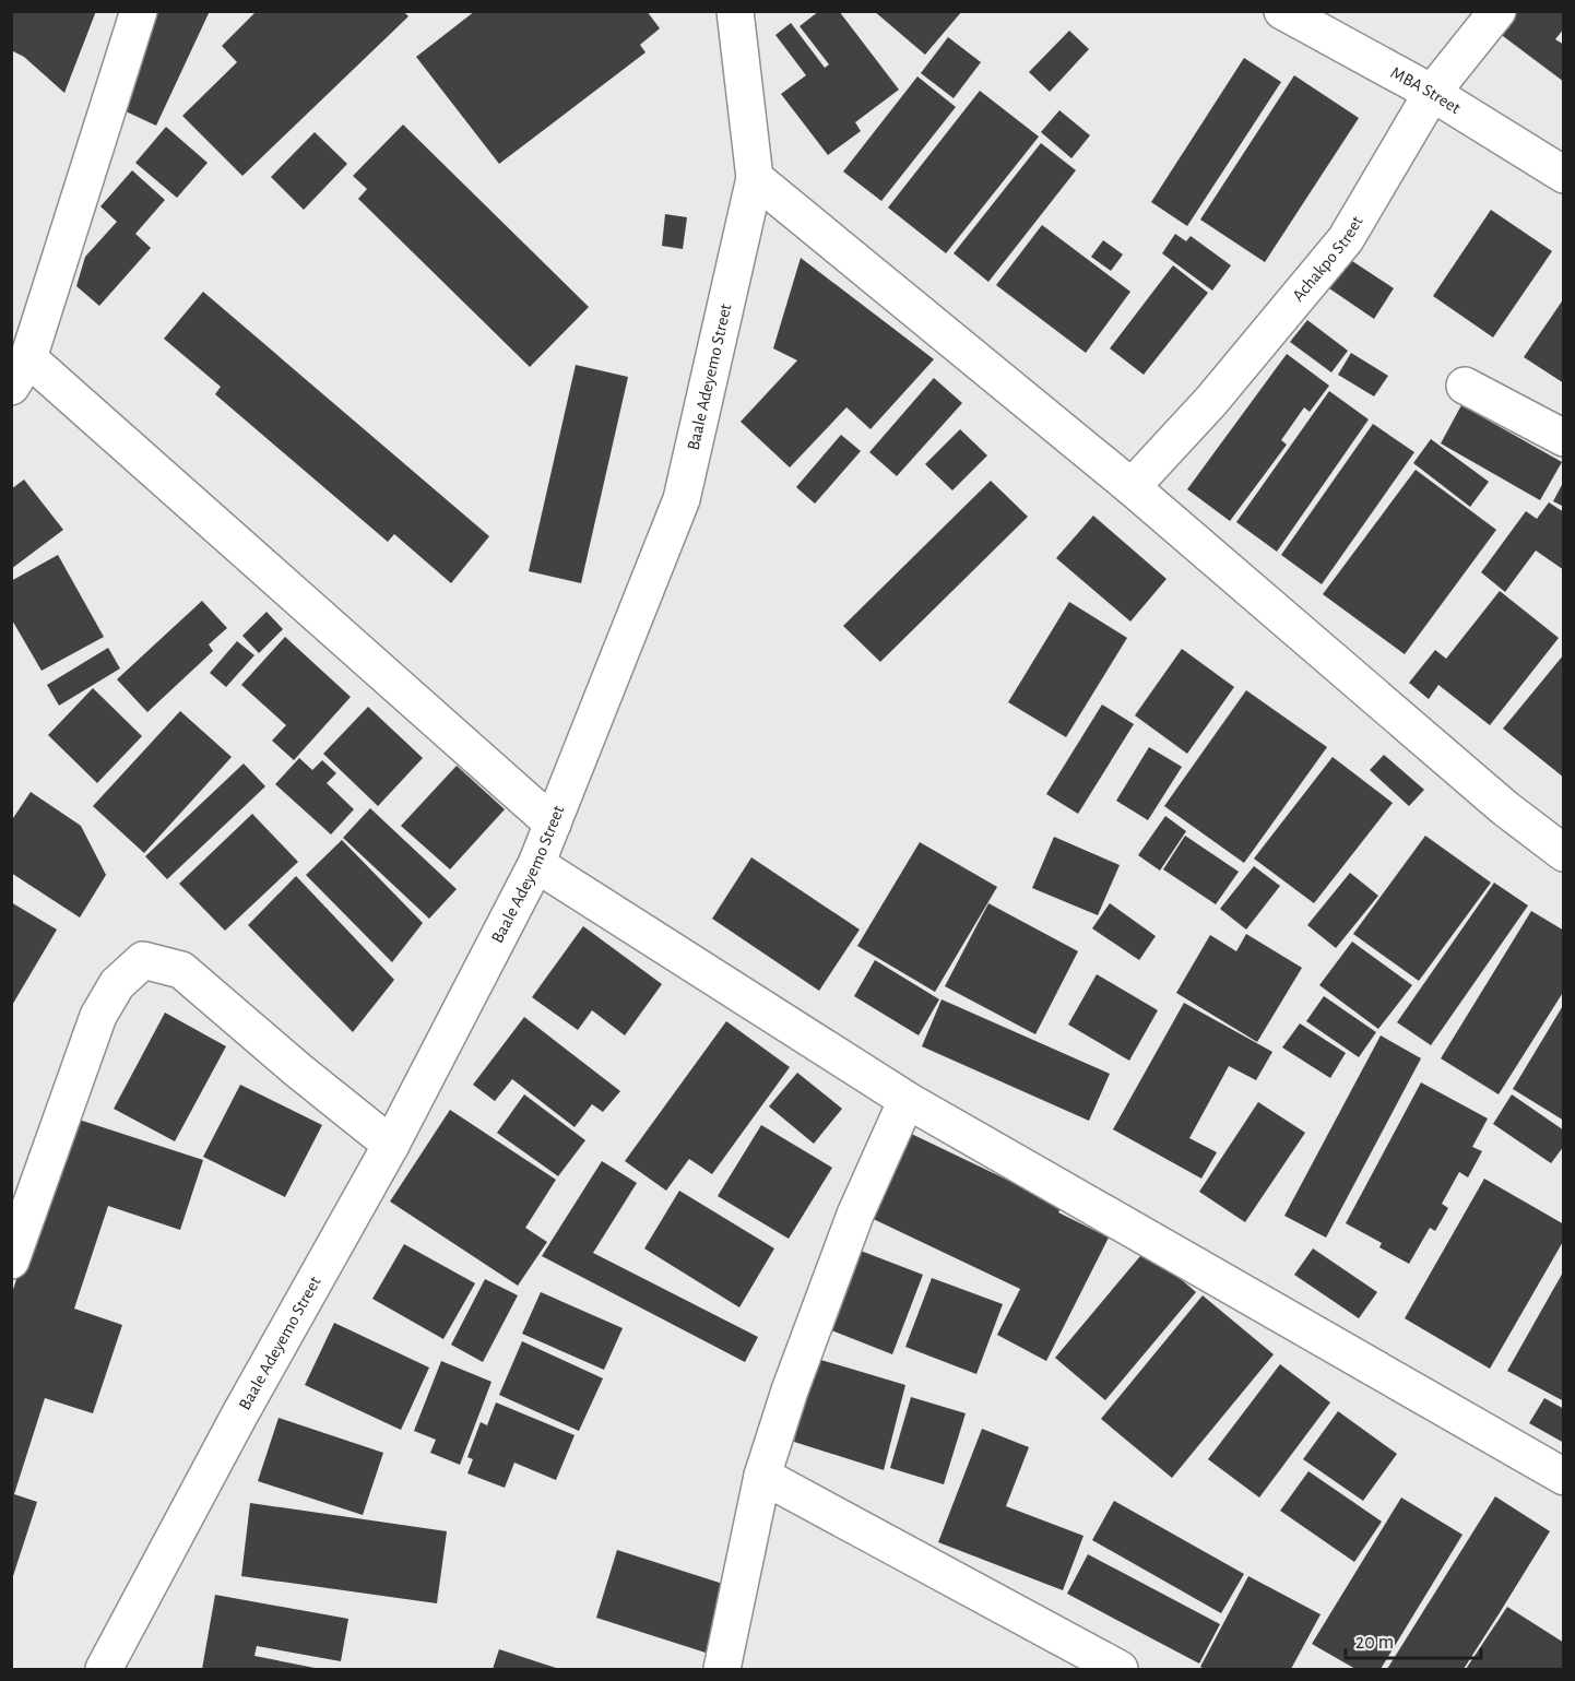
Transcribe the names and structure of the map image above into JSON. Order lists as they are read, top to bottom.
{
  "streets": {
    "street": ["MBA Street", "Achakpo Street", "Baale Adeyemo Street"]
  },
  "crossings": [
    ["MBA Street", "Achakpo Street"]
  ],
  "scale_bar": "20 m"
}
